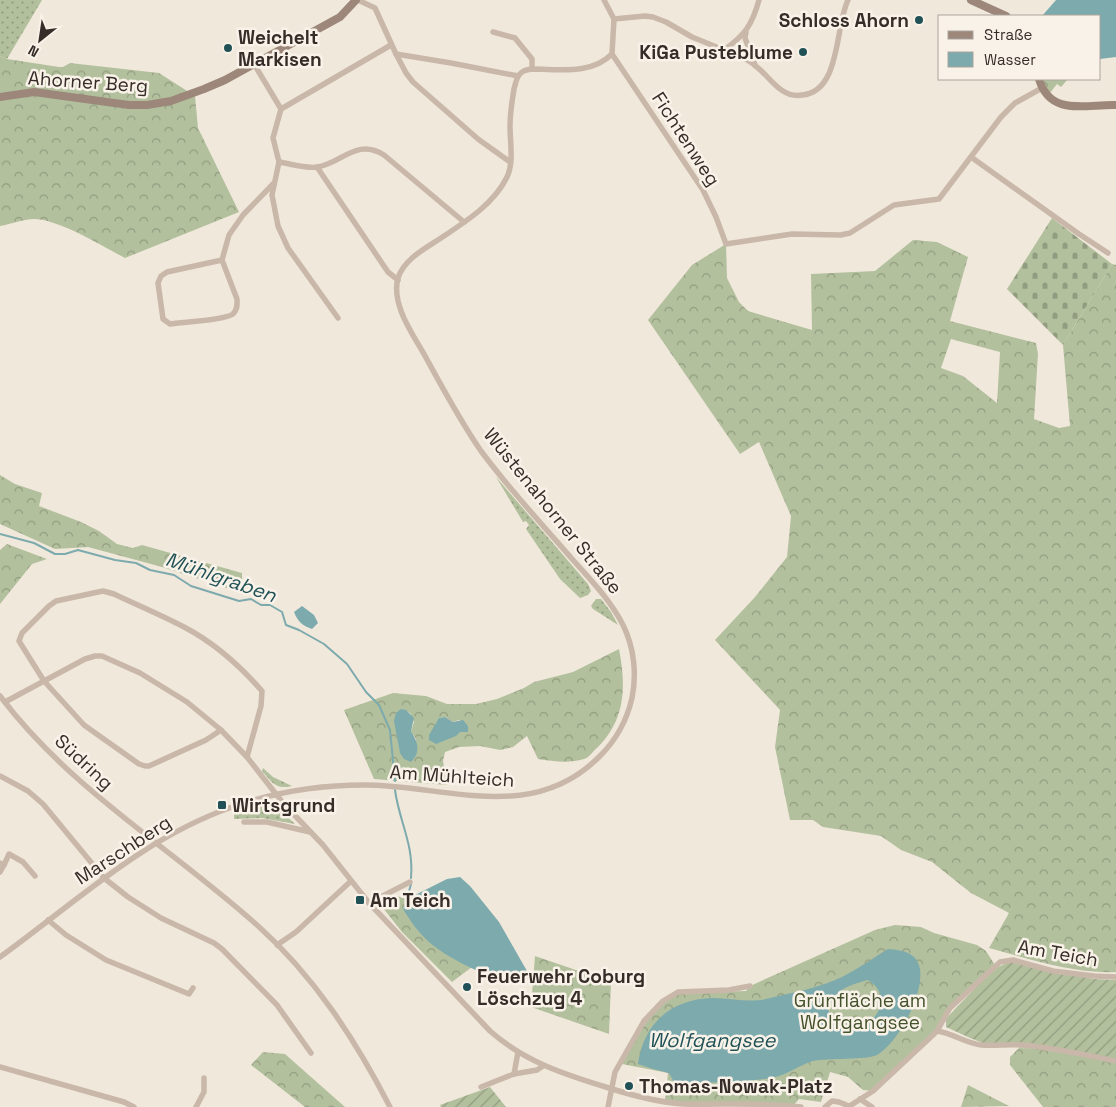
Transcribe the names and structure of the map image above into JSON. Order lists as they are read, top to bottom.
{
  "streets": {
    "street": [
      "Ahorner Berg",
      "Fichtenweg",
      "Wüstenahorner Straße",
      "Südring",
      "Am Mühlteich",
      "Marschberg",
      "Am Teich"
    ]
  },
  "crossings": [
    ["Wüstenahorner Straße", "Am Mühlteich"],
    ["Südring", "Marschberg"],
    ["Am Mühlteich", "Marschberg"]
  ],
  "water": ["Mühlgraben", "Wolfgangsee"],
  "parks": ["Grünfläche am Wolfgangsee"],
  "places": {
    "other": [
      "Schloss Ahorn",
      "Weichelt Markisen",
      "KiGa Pusteblume",
      "Feuerwehr Coburg Löschzug 4",
      "Thomas-Nowak-Platz"
    ],
    "transit": ["Wirtsgrund", "Am Teich"]
  },
  "legend": ["Straße", "Wasser"],
  "north": "bottom left"
}
